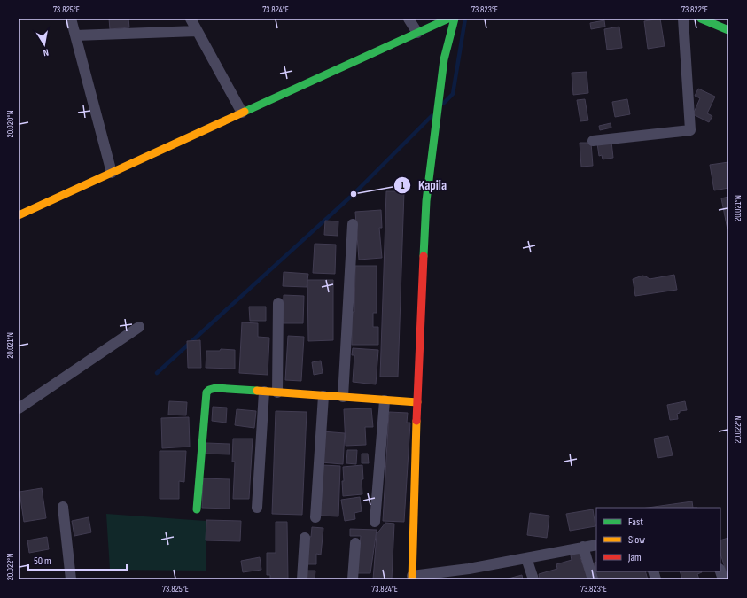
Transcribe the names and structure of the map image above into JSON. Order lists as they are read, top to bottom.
{
  "places": ["Kapila"],
  "legend": ["Fast", "Slow", "Jam"],
  "scale_bar": "50 m",
  "north": "bottom",
  "coordinates": [
    "73.825°E",
    "73.824°E",
    "73.823°E",
    "73.822°E",
    "20.020°N",
    "20.021°N",
    "20.022°N"
  ]
}
